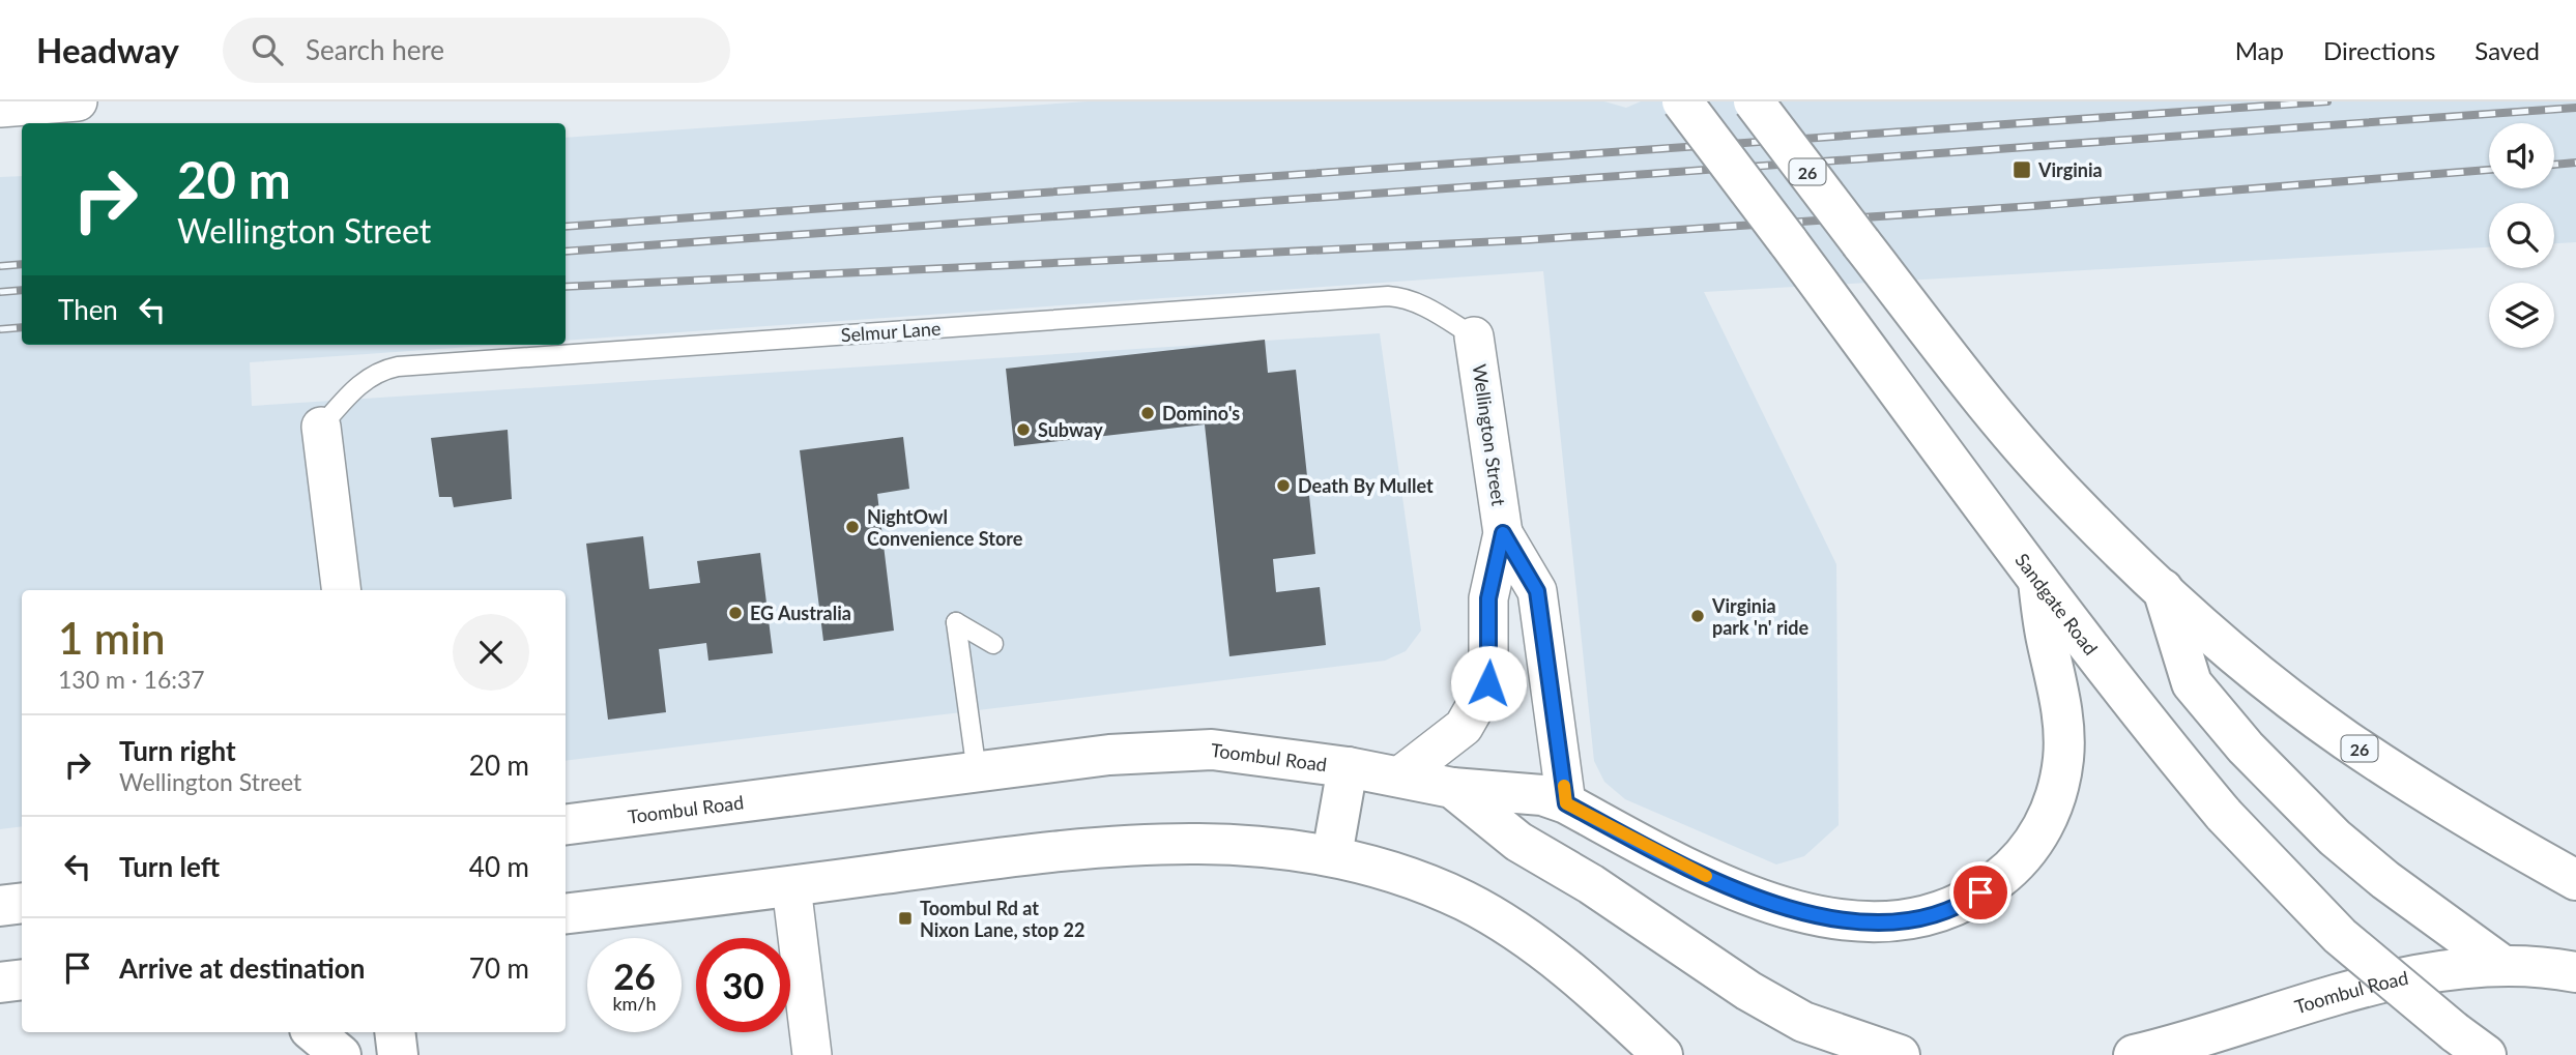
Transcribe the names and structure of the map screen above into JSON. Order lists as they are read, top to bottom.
{
  "streets": {
    "main road": ["26", "Sandgate Road", "Toombul Road"],
    "street": ["Wellington Street"],
    "lane": ["Selmur Lane"]
  },
  "crossings": [
    ["Selmur Lane", "Wellington Street"],
    ["Wellington Street", "Toombul Road"]
  ],
  "places": {
    "transit": ["Virginia", "Toombul Rd at Nixon Lane, stop 22"],
    "other": [
      "Domino's",
      "Subway",
      "Death By Mullet",
      "NightOwl Convenience Store",
      "EG Australia",
      "Virginia park 'n' ride"
    ]
  },
  "page": {
    "header": "Headway",
    "search": "Search here",
    "nav": ["Map", "Directions", "Saved"],
    "turn": ["20 m", "Wellington Street"],
    "then": "Then",
    "heading": ["1 min", "130 m · 16:37"],
    "list": [
      {
        "name": "Turn right",
        "note": "Wellington Street",
        "value": "20 m"
      },
      {
        "name": "Turn left",
        "value": "40 m"
      },
      {
        "name": "Arrive at destination",
        "value": "70 m"
      }
    ],
    "speed": "26 km/h",
    "limit": "30"
  }
}
